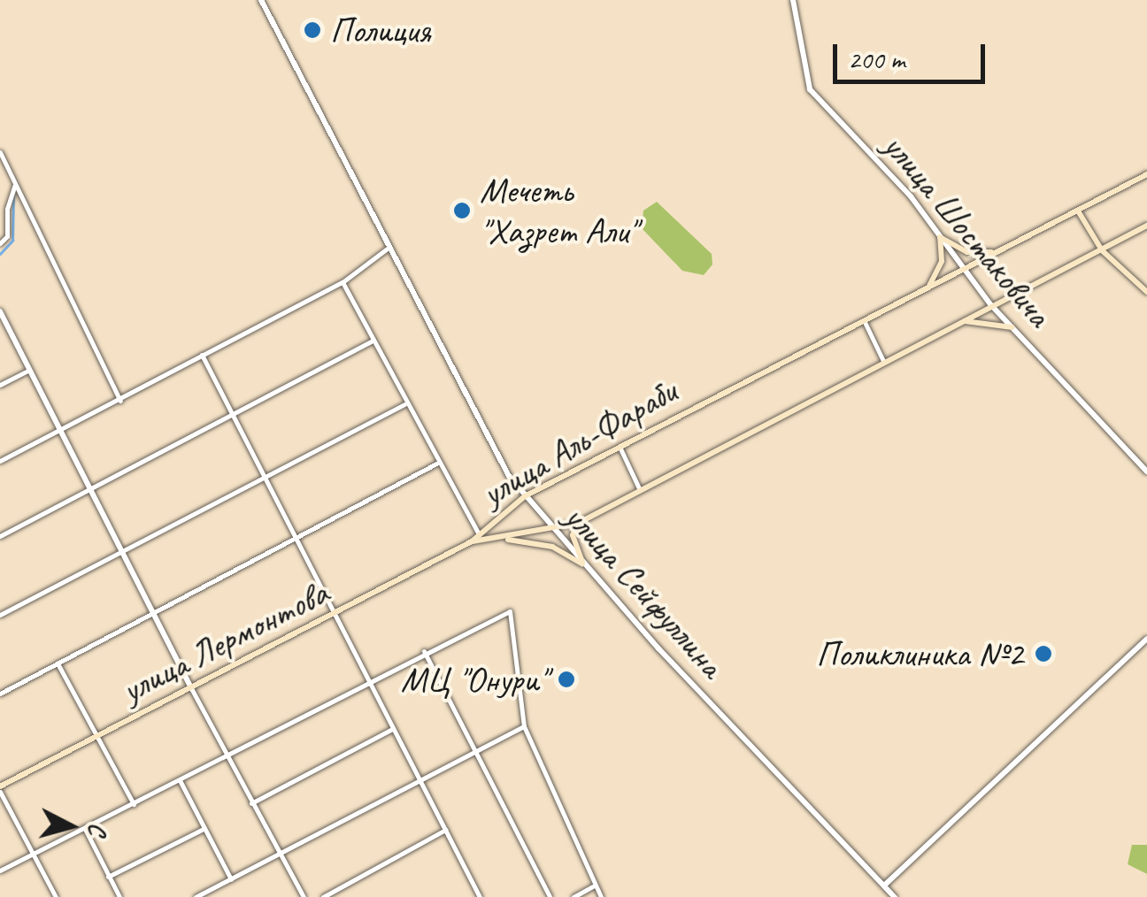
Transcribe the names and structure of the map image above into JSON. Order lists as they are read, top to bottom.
{
  "streets": {
    "main road": ["улица Аль-Фараби", "улица Лермонтова"],
    "street": ["улица Шостаковича", "улица Сейфуллина"]
  },
  "crossings": [
    ["улица Шостаковича", "улица Аль-Фараби"],
    ["улица Аль-Фараби", "улица Сейфуллина"],
    ["улица Аль-Фараби", "улица Лермонтова"]
  ],
  "places": [
    "Полиция",
    "Мечеть \"Хазрет Али\"",
    "Поликлиника №2",
    "МЦ \"Онури\""
  ],
  "scale_bar": "200 m",
  "north": "right"
}
